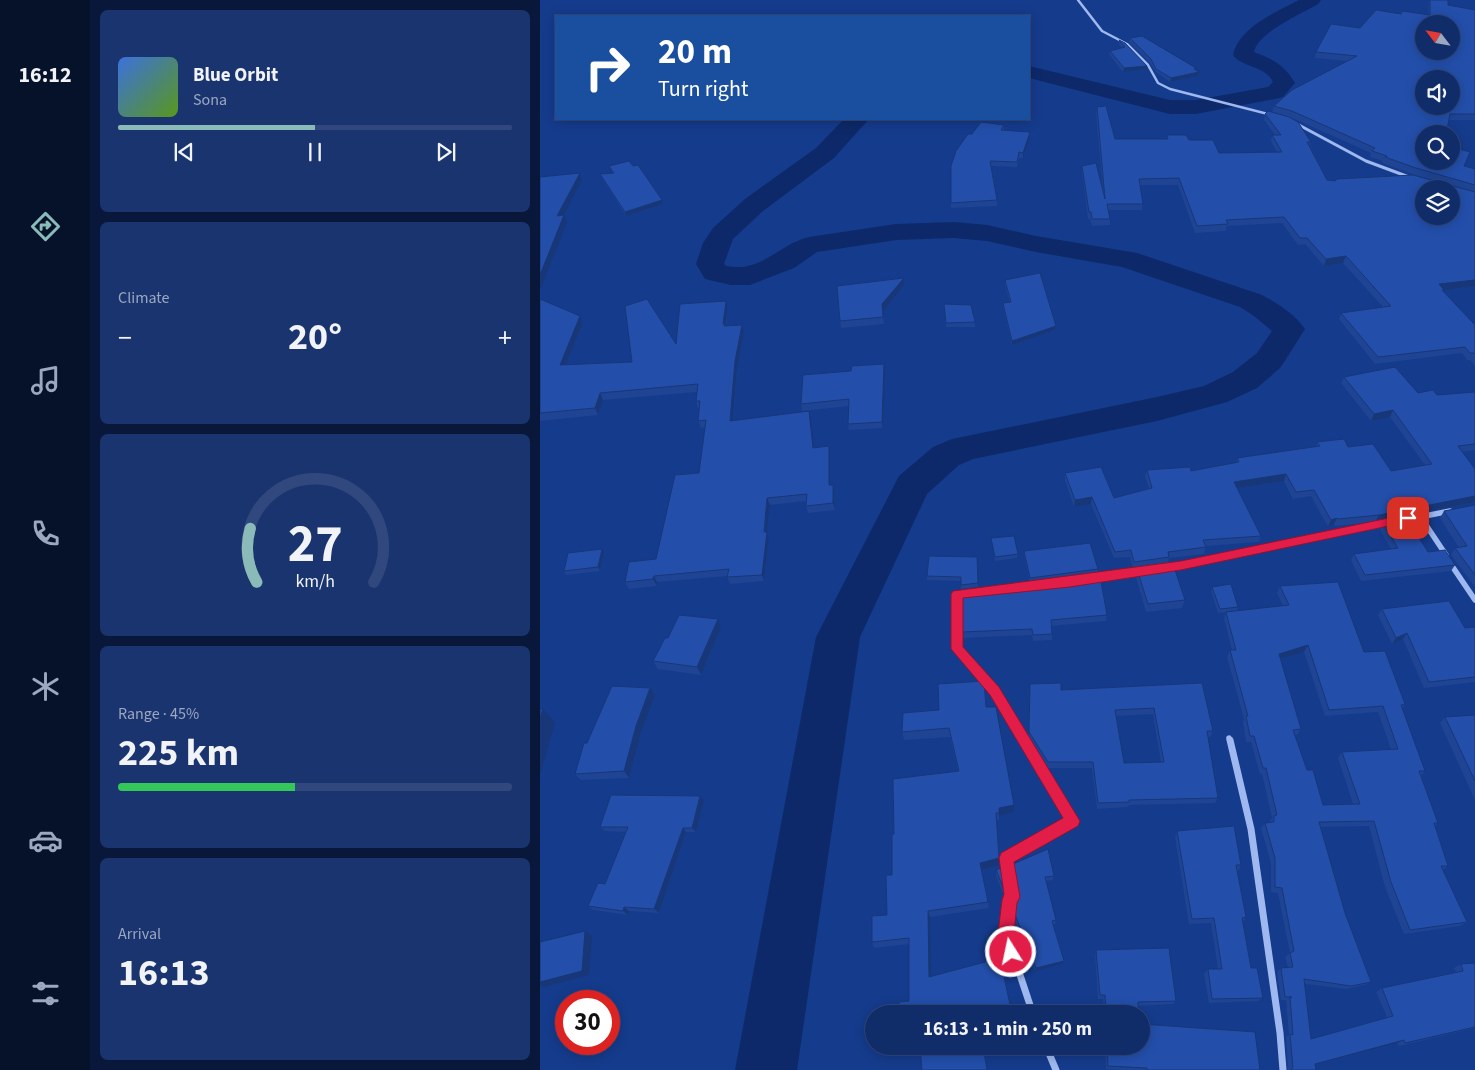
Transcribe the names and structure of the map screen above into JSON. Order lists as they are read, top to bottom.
{
  "north": "top left",
  "page": {
    "tabs": "16:12",
    "turn": ["20 m", "Turn right"],
    "song": ["Blue Orbit", "Sona"],
    "tile": [
      "Climate",
      ["Range · 45%", "225 km"],
      ["Arrival", "16:13"]
    ],
    "heat": ["−", "20°", "+"],
    "limit": "30",
    "trip": "16:13 · 1 min · 250 m",
    "gauge": ["27", "km/h"]
  }
}
